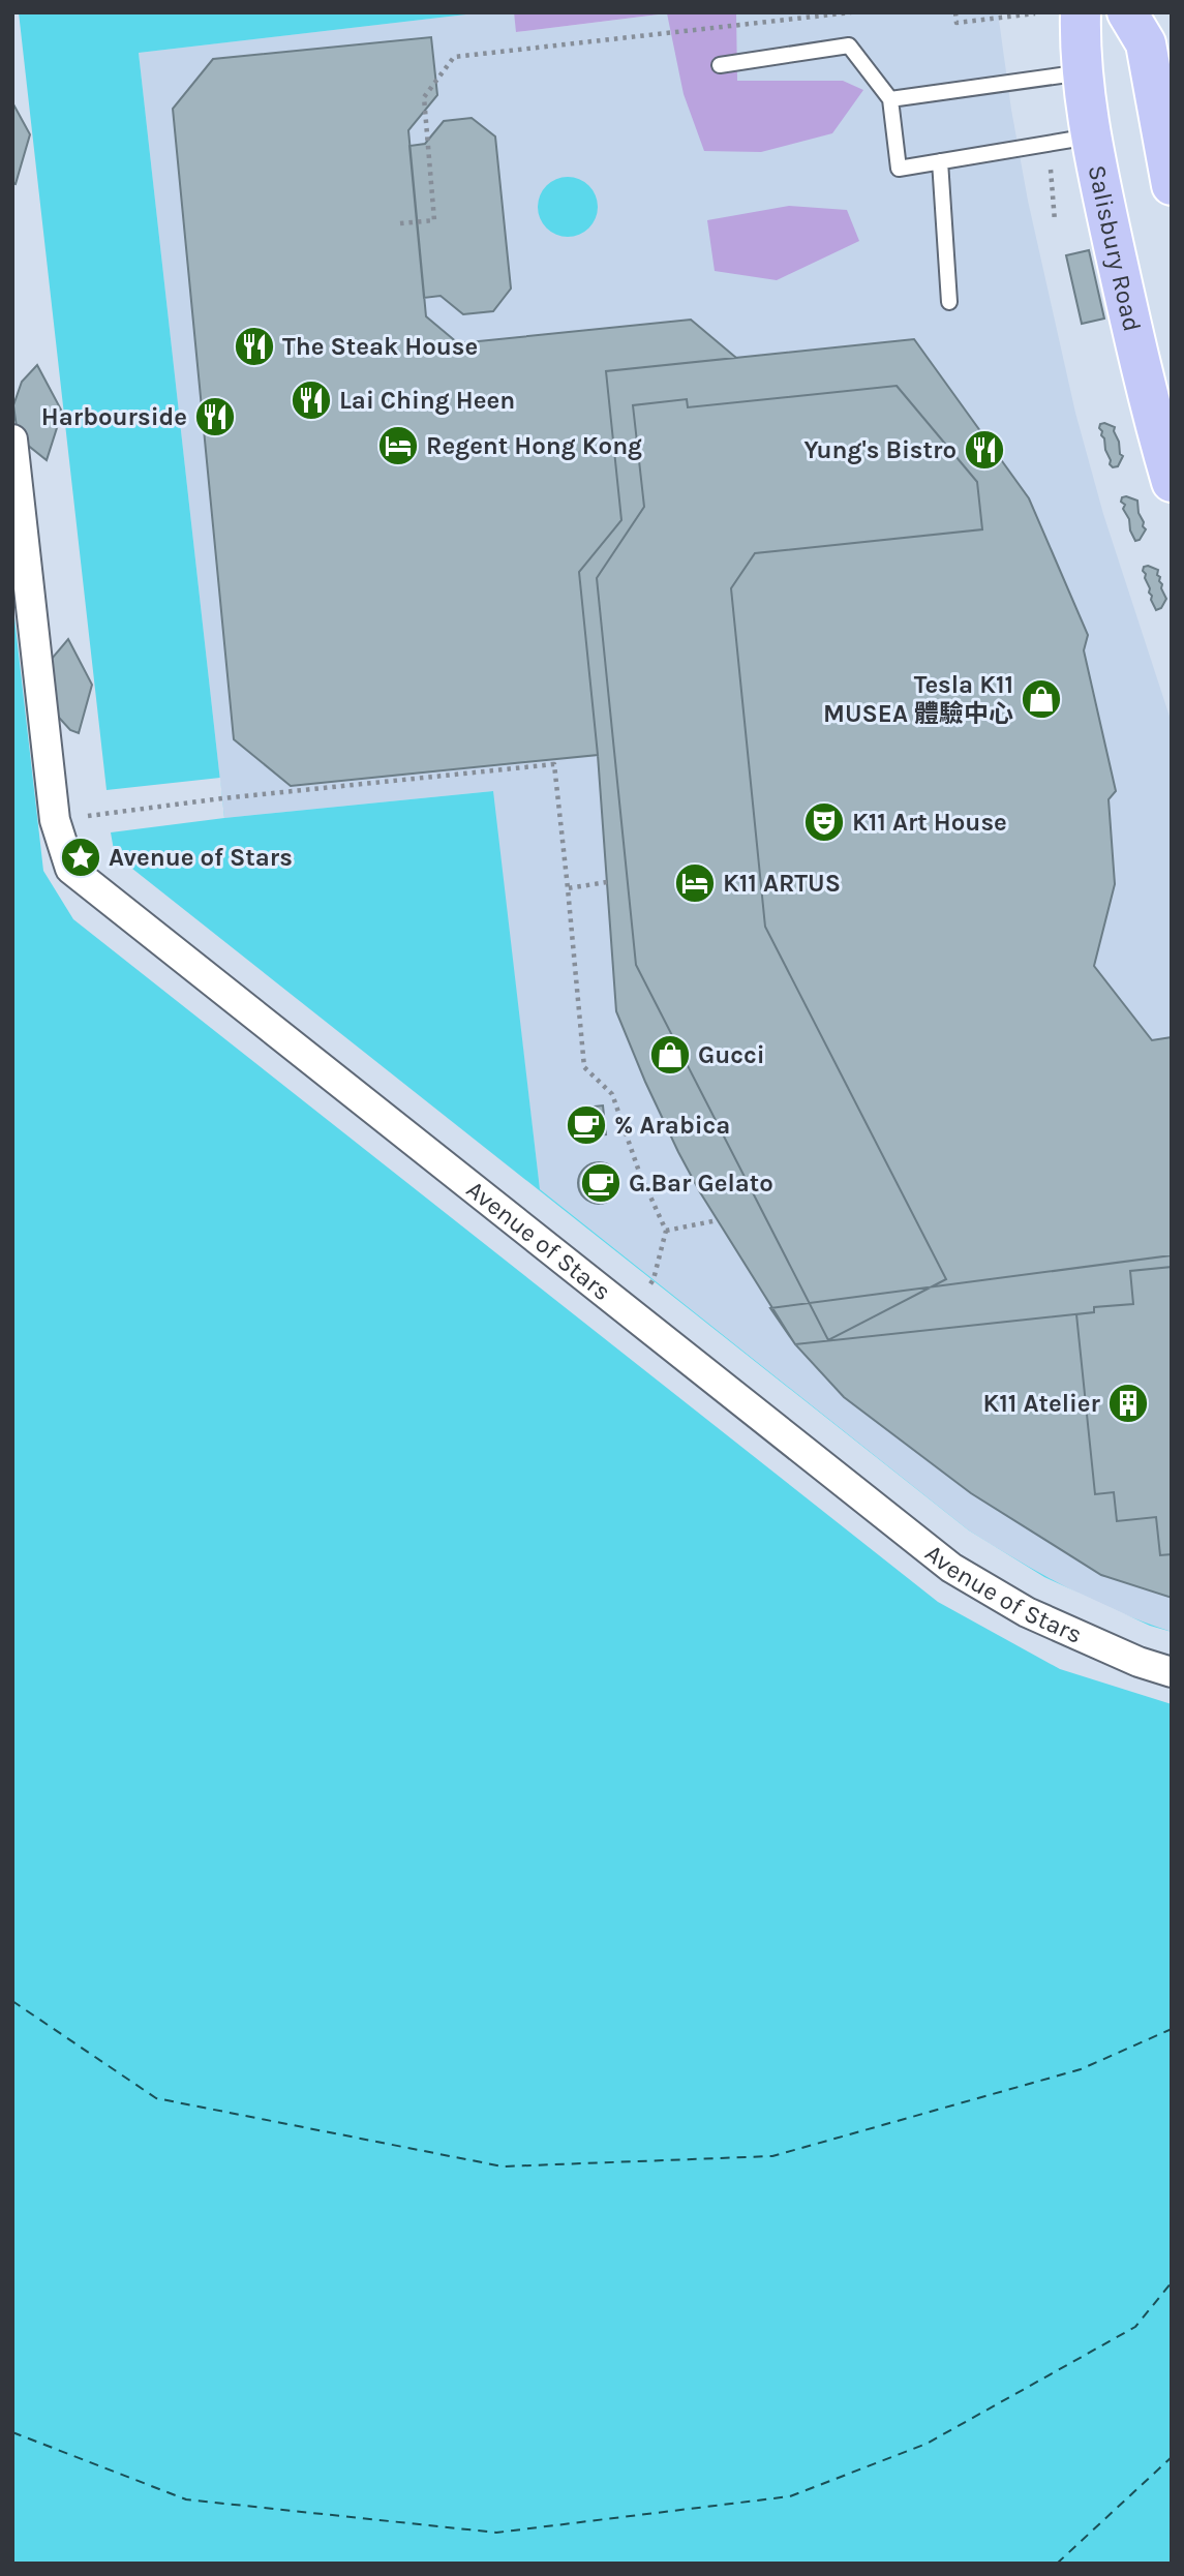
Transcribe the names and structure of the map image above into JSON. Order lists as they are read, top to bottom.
{
  "streets": {
    "main road": ["Salisbury Road"],
    "street": ["Avenue of Stars"]
  },
  "places": {
    "restaurant": [
      "The Steak House",
      "Lai Ching Heen",
      "Harbourside",
      "Yung's Bistro"
    ],
    "hotel": ["Regent Hong Kong", "K11 ARTUS"],
    "shop": ["Tesla K11 MUSEA 體驗中心", "Gucci"],
    "theatre": ["K11 Art House"],
    "place": ["Avenue of Stars"],
    "cafe": ["% Arabica", "G.Bar Gelato"],
    "building": ["K11 Atelier"]
  }
}
